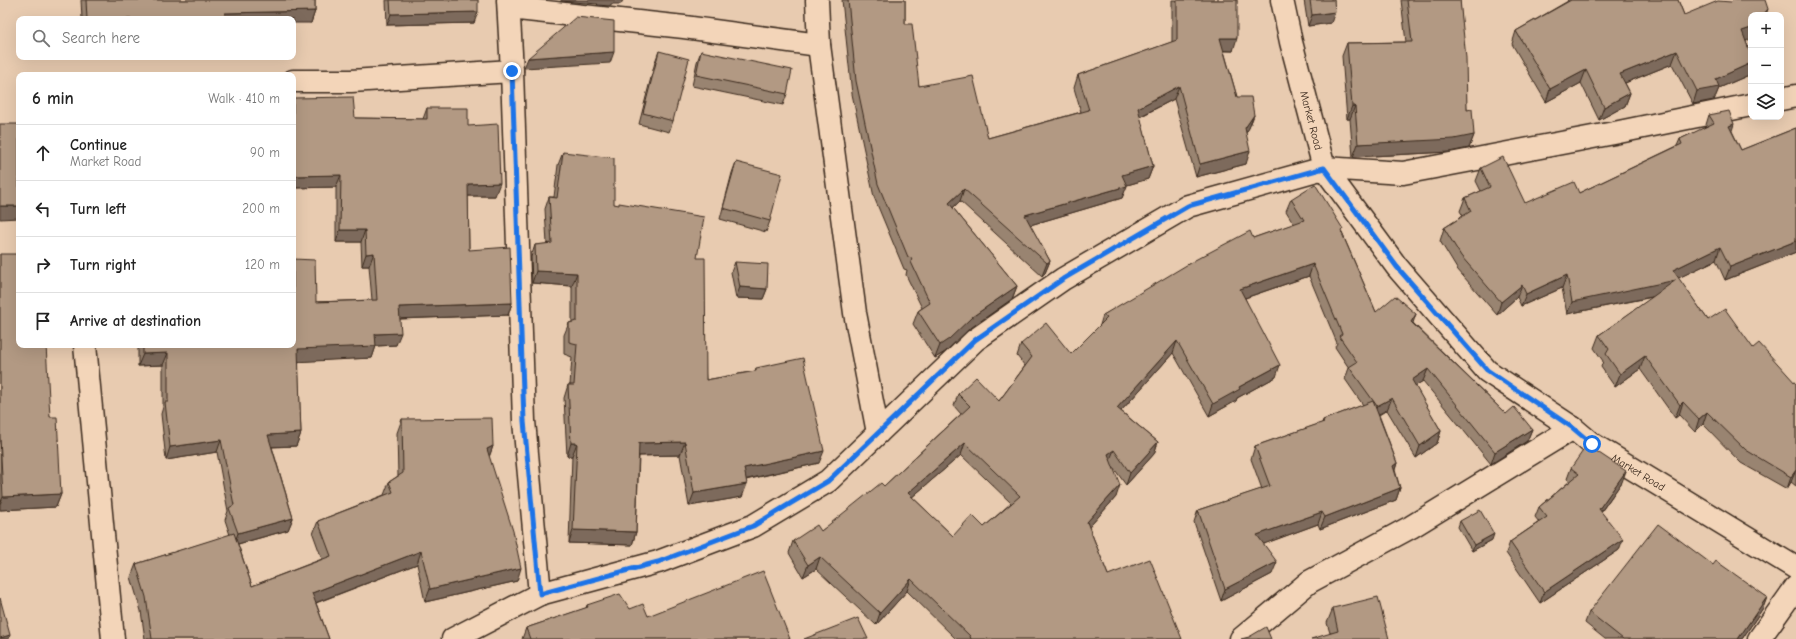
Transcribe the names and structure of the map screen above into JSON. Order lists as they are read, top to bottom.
{
  "streets": {
    "street": ["Market Road"]
  },
  "page": {
    "map_buttons": ["+", "−"],
    "search": "Search here",
    "heading": ["6 min", "Walk · 410 m"],
    "list": [
      ["Continue", "Market Road", "90 m"],
      ["Turn left", "200 m"],
      ["Turn right", "120 m"],
      "Arrive at destination"
    ]
  }
}
